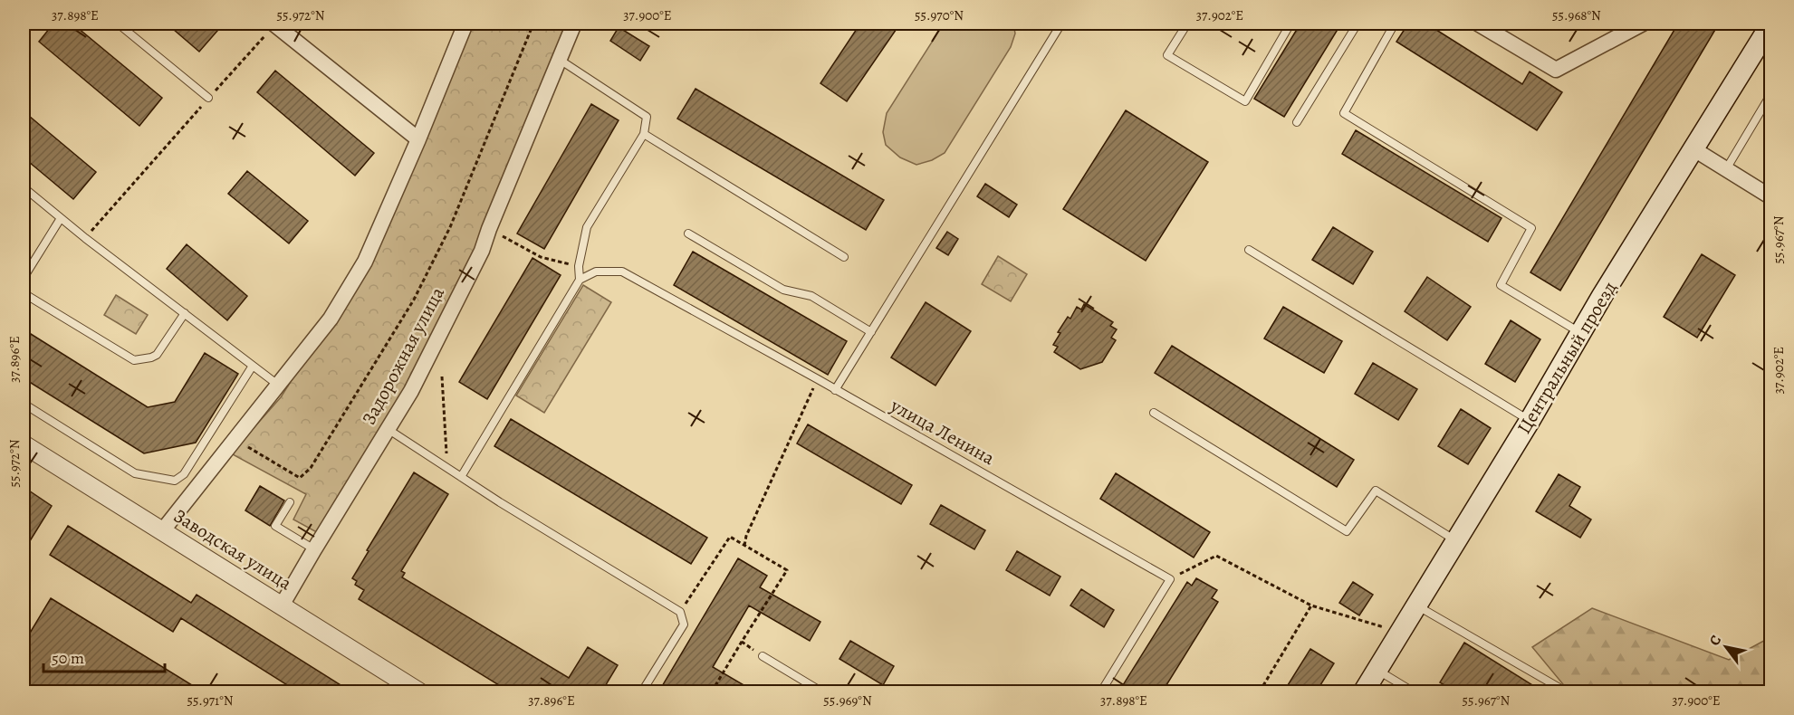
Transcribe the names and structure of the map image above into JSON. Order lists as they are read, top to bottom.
{
  "streets": {
    "main road": ["Центральный проезд"],
    "street": ["Задорожная улица", "Заводская улица"],
    "lane": ["улица Ленина"]
  },
  "crossings": [
    ["Задорожная улица", "Заводская улица"]
  ],
  "scale_bar": "50 m",
  "north": "top left",
  "coordinates": [
    "37.898°E",
    "55.972°N",
    "37.900°E",
    "55.970°N",
    "37.902°E",
    "55.968°N",
    "55.967°N",
    "37.896°E",
    "55.971°N",
    "55.969°N"
  ]
}
